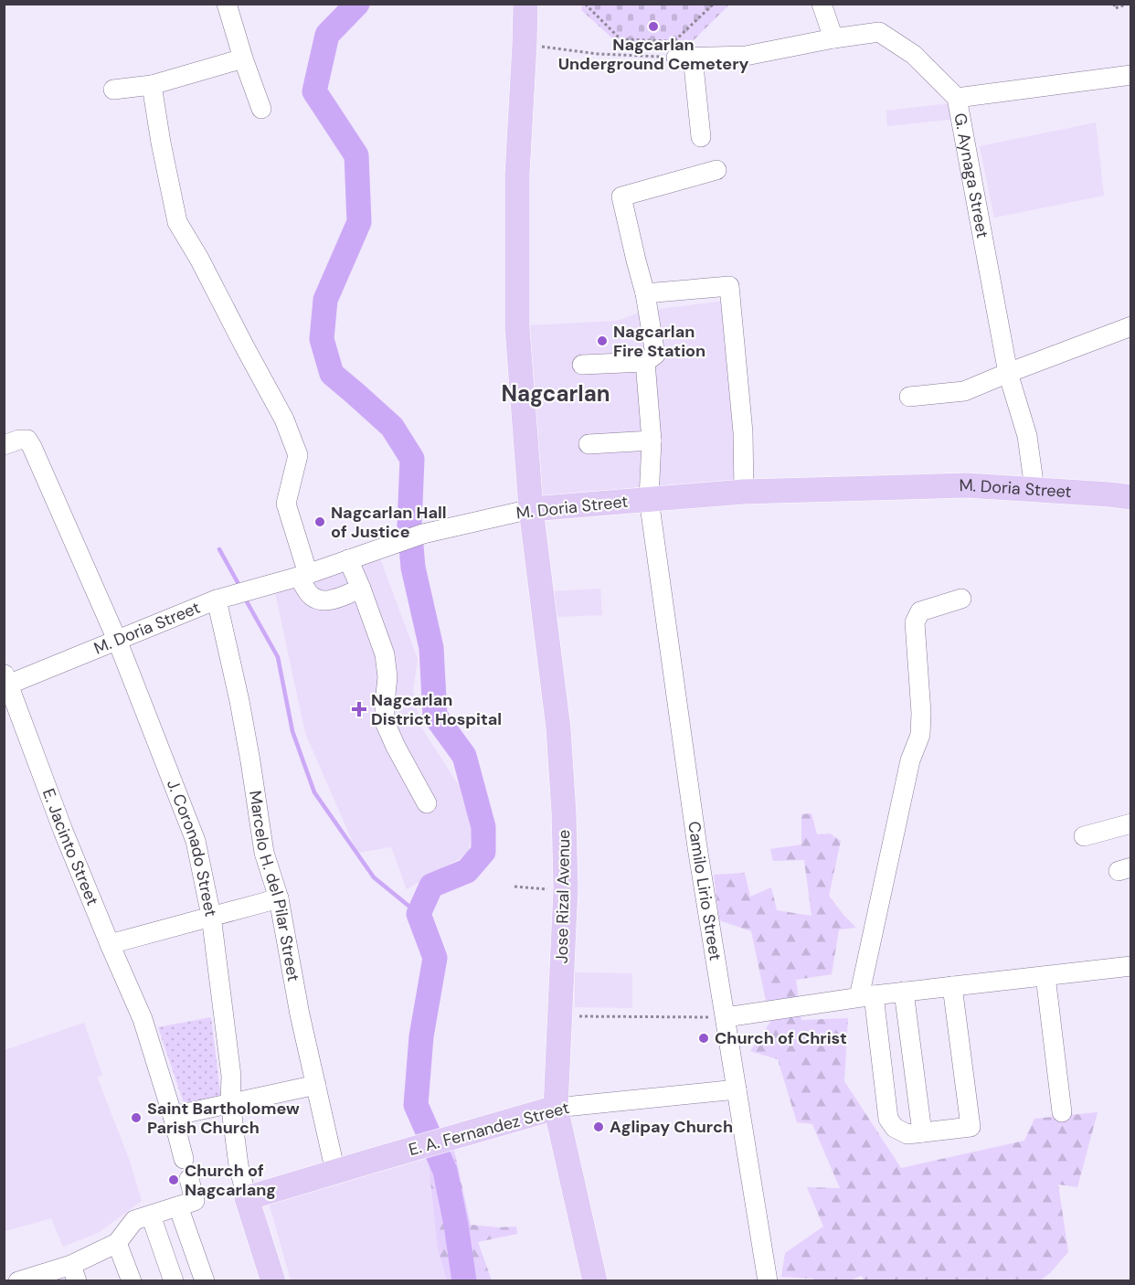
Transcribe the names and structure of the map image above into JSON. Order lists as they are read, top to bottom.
{
  "streets": {
    "main road": [
      "M. Doria Street",
      "J. Coronado Street",
      "Jose Rizal Avenue",
      "E. A. Fernandez Street"
    ],
    "street": [
      "G. Aynaga Street",
      "E. Jacinto Street",
      "Marcelo H. del Pilar Street",
      "Camilo Lirio Street"
    ]
  },
  "crossings": [
    ["G. Aynaga Street", "M. Doria Street"],
    ["M. Doria Street", "E. Jacinto Street"],
    ["M. Doria Street", "J. Coronado Street"],
    ["M. Doria Street", "Marcelo H. del Pilar Street"],
    ["M. Doria Street", "Camilo Lirio Street"],
    ["M. Doria Street", "Jose Rizal Avenue"],
    ["J. Coronado Street", "E. A. Fernandez Street"],
    ["Marcelo H. del Pilar Street", "E. A. Fernandez Street"],
    ["Camilo Lirio Street", "E. A. Fernandez Street"],
    ["Jose Rizal Avenue", "E. A. Fernandez Street"]
  ],
  "districts": ["Nagcarlan"],
  "places": {
    "other": [
      "Nagcarlan Underground Cemetery",
      "Nagcarlan Fire Station",
      "Nagcarlan Hall of Justice",
      "Church of Christ",
      "Saint Bartholomew Parish Church",
      "Aglipay Church",
      "Church of Nagcarlang"
    ],
    "health": ["Nagcarlan District Hospital"]
  }
}
